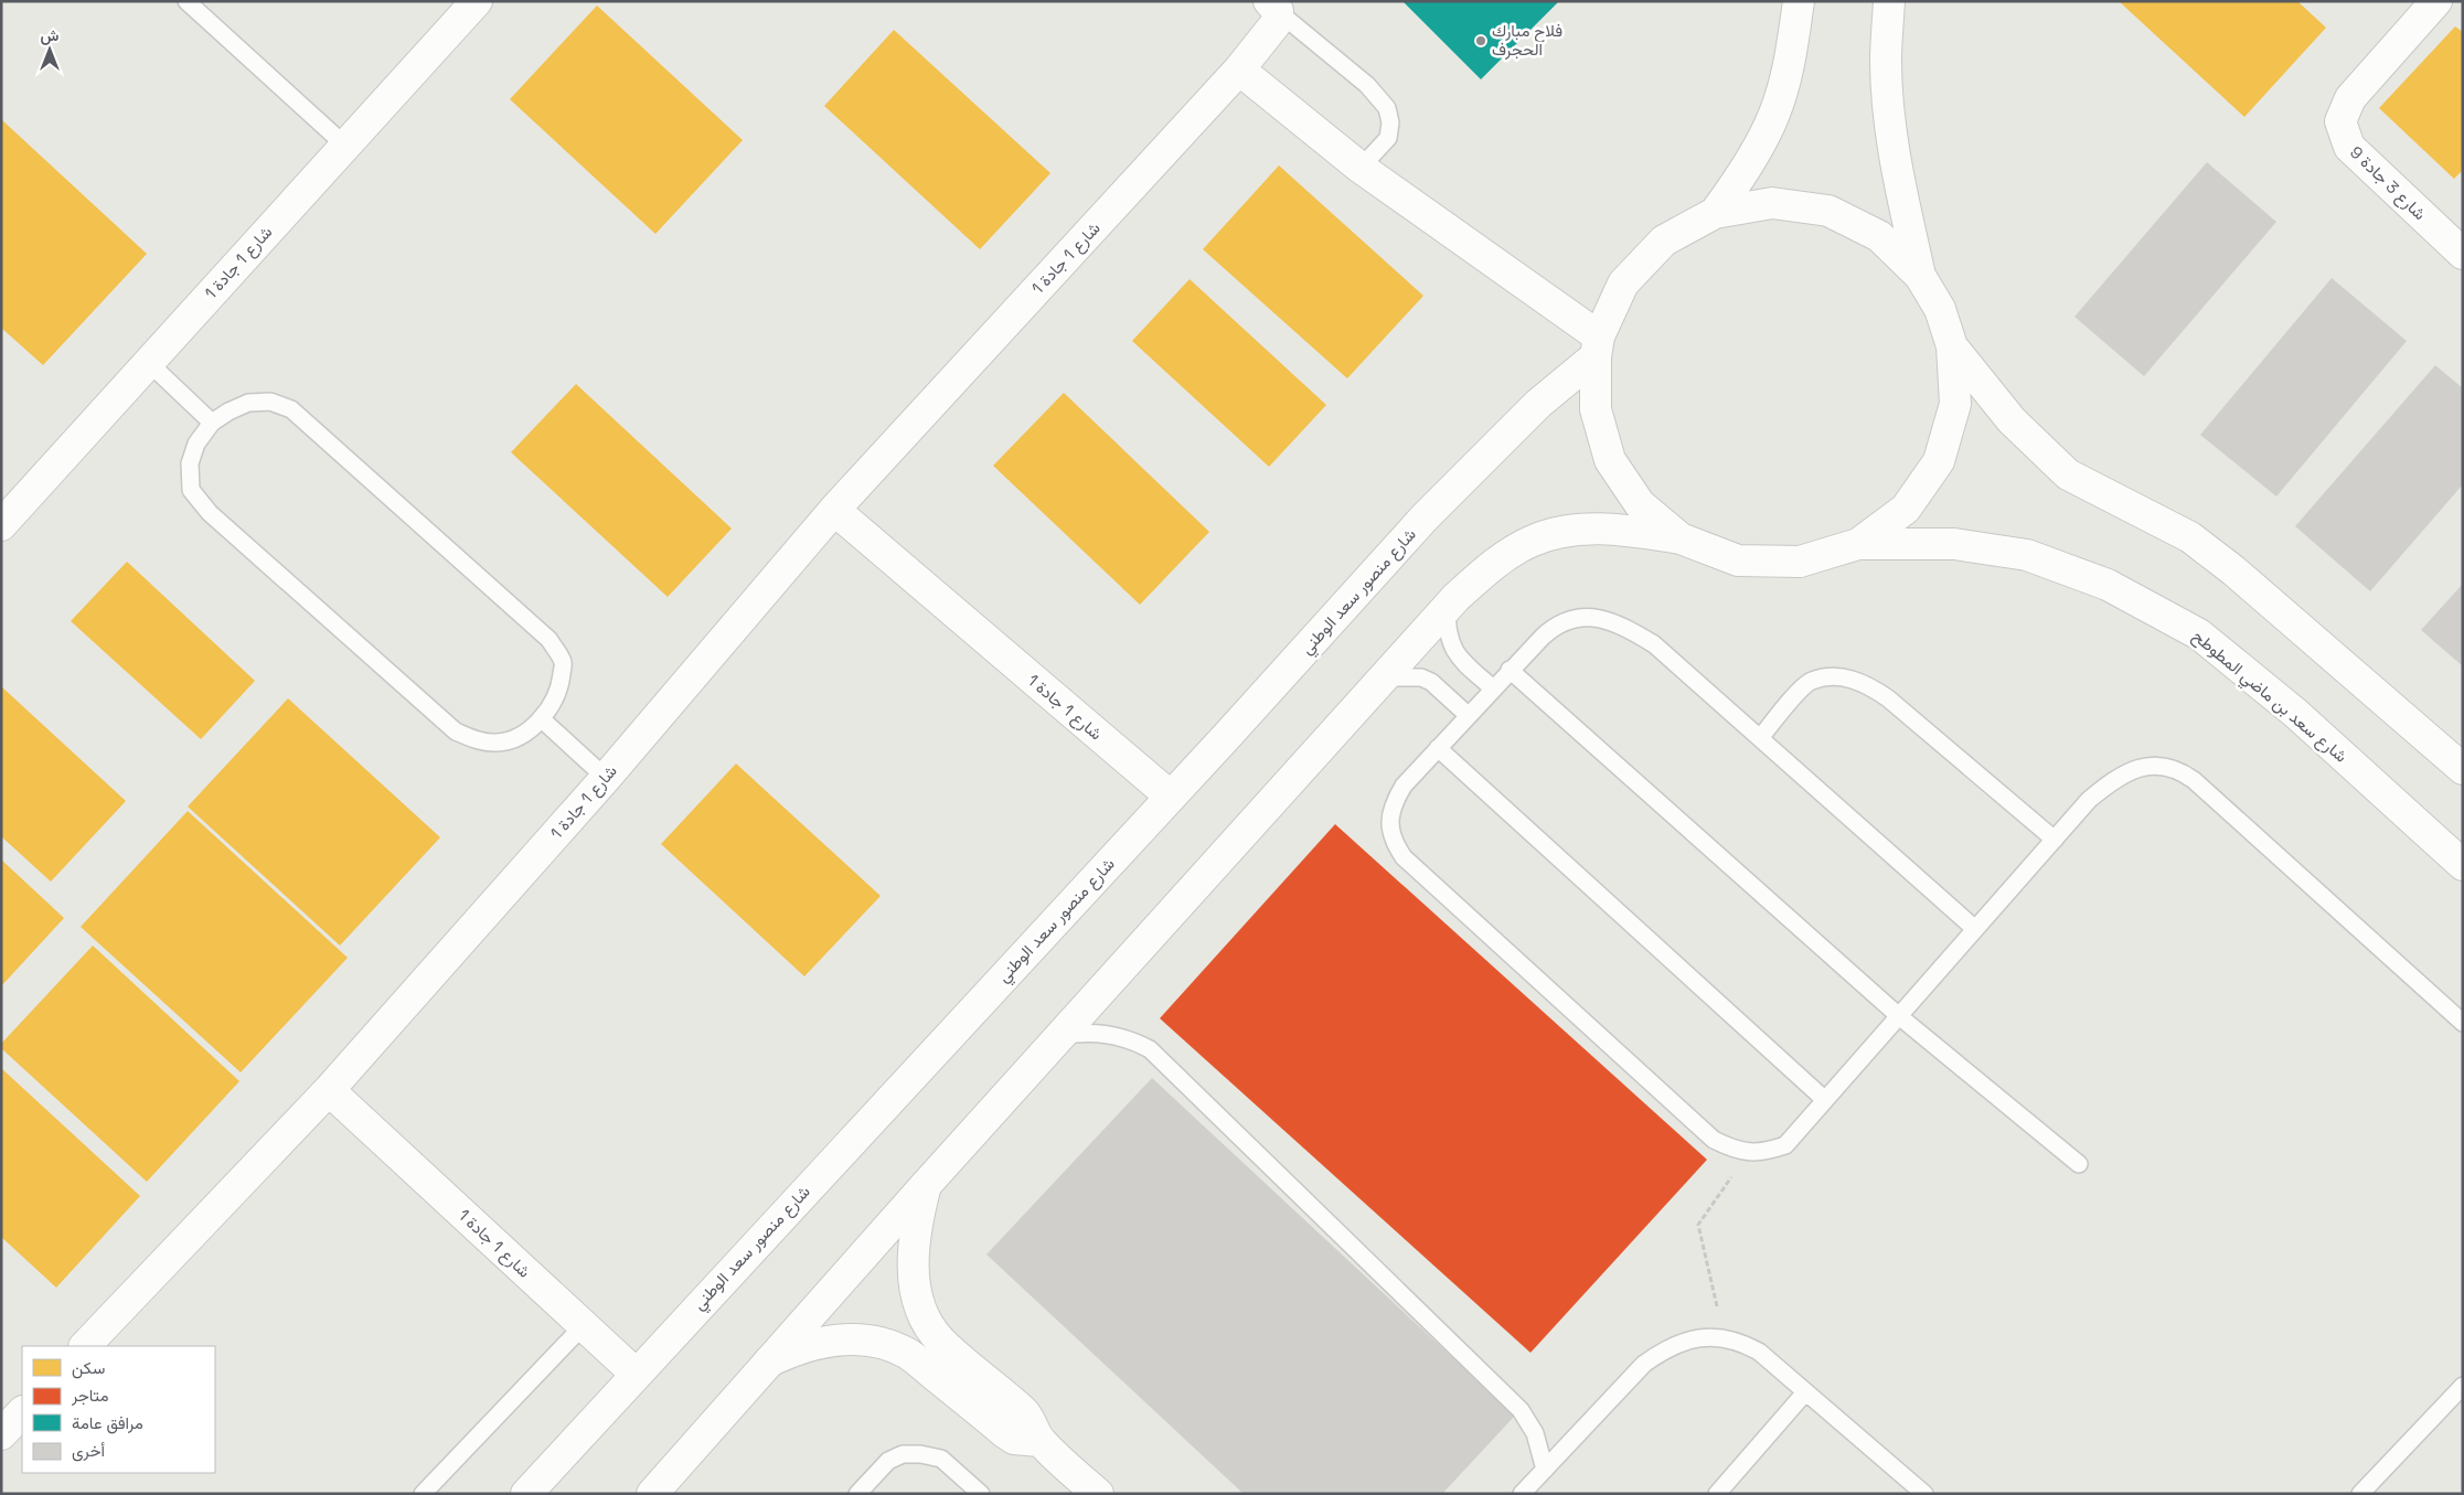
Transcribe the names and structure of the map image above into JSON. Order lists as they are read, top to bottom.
{
  "streets": {
    "street": [
      "شارع 3 جادة 9",
      "شارع 1 جادة 1",
      "شارع منصور سعد الوطني",
      "شارع سعد بن ماضي المطوطح"
    ]
  },
  "crossings": [
    ["شارع 1 جادة 1", "شارع منصور سعد الوطني"]
  ],
  "places": ["فلاح مبارك الحجرف"],
  "legend": [
    "سكن",
    "متاجر",
    "مرافق عامة",
    "أخرى"
  ],
  "north": "top"
}
